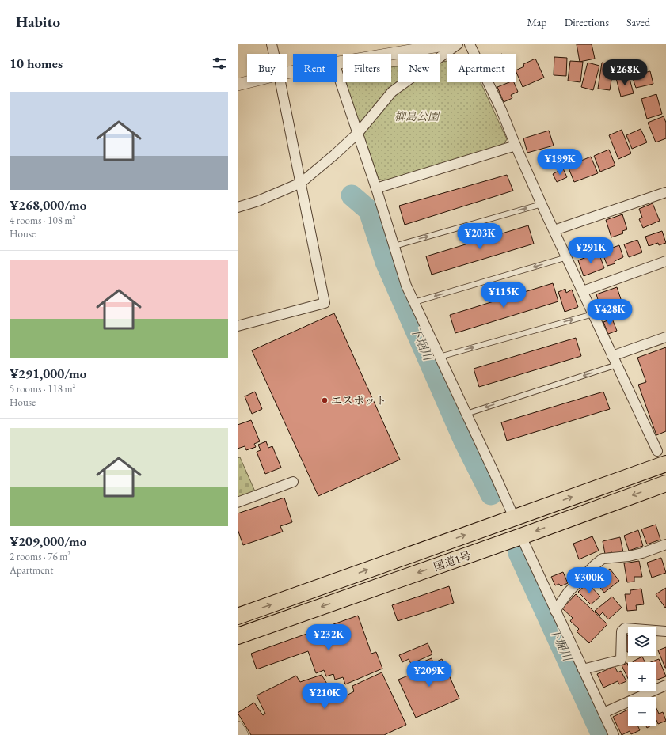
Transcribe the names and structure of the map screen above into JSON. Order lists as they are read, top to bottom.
{
  "streets": {
    "highway": ["国道1号"]
  },
  "water": ["下堀川"],
  "parks": ["柳島公園"],
  "places": ["エスポット"],
  "page": {
    "header": "Habito",
    "nav": ["Map", "Directions", "Saved"],
    "heading": "10 homes",
    "chip": [
      "Buy",
      "Rent",
      "Filters",
      "New",
      "Apartment"
    ],
    "price": [
      "¥268K",
      "¥199K",
      "¥203K",
      "¥291K",
      "¥115K",
      "¥428K",
      "¥300K",
      "¥232K",
      "¥209K",
      "¥210K"
    ],
    "list": [
      {
        "name": "¥268,000/mo",
        "note": "4 rooms · 108 m² · House"
      },
      {
        "name": "¥291,000/mo",
        "note": "5 rooms · 118 m² · House"
      },
      {
        "name": "¥209,000/mo",
        "note": "2 rooms · 76 m² · Apartment"
      }
    ],
    "map_buttons": ["+", "−"]
  }
}
